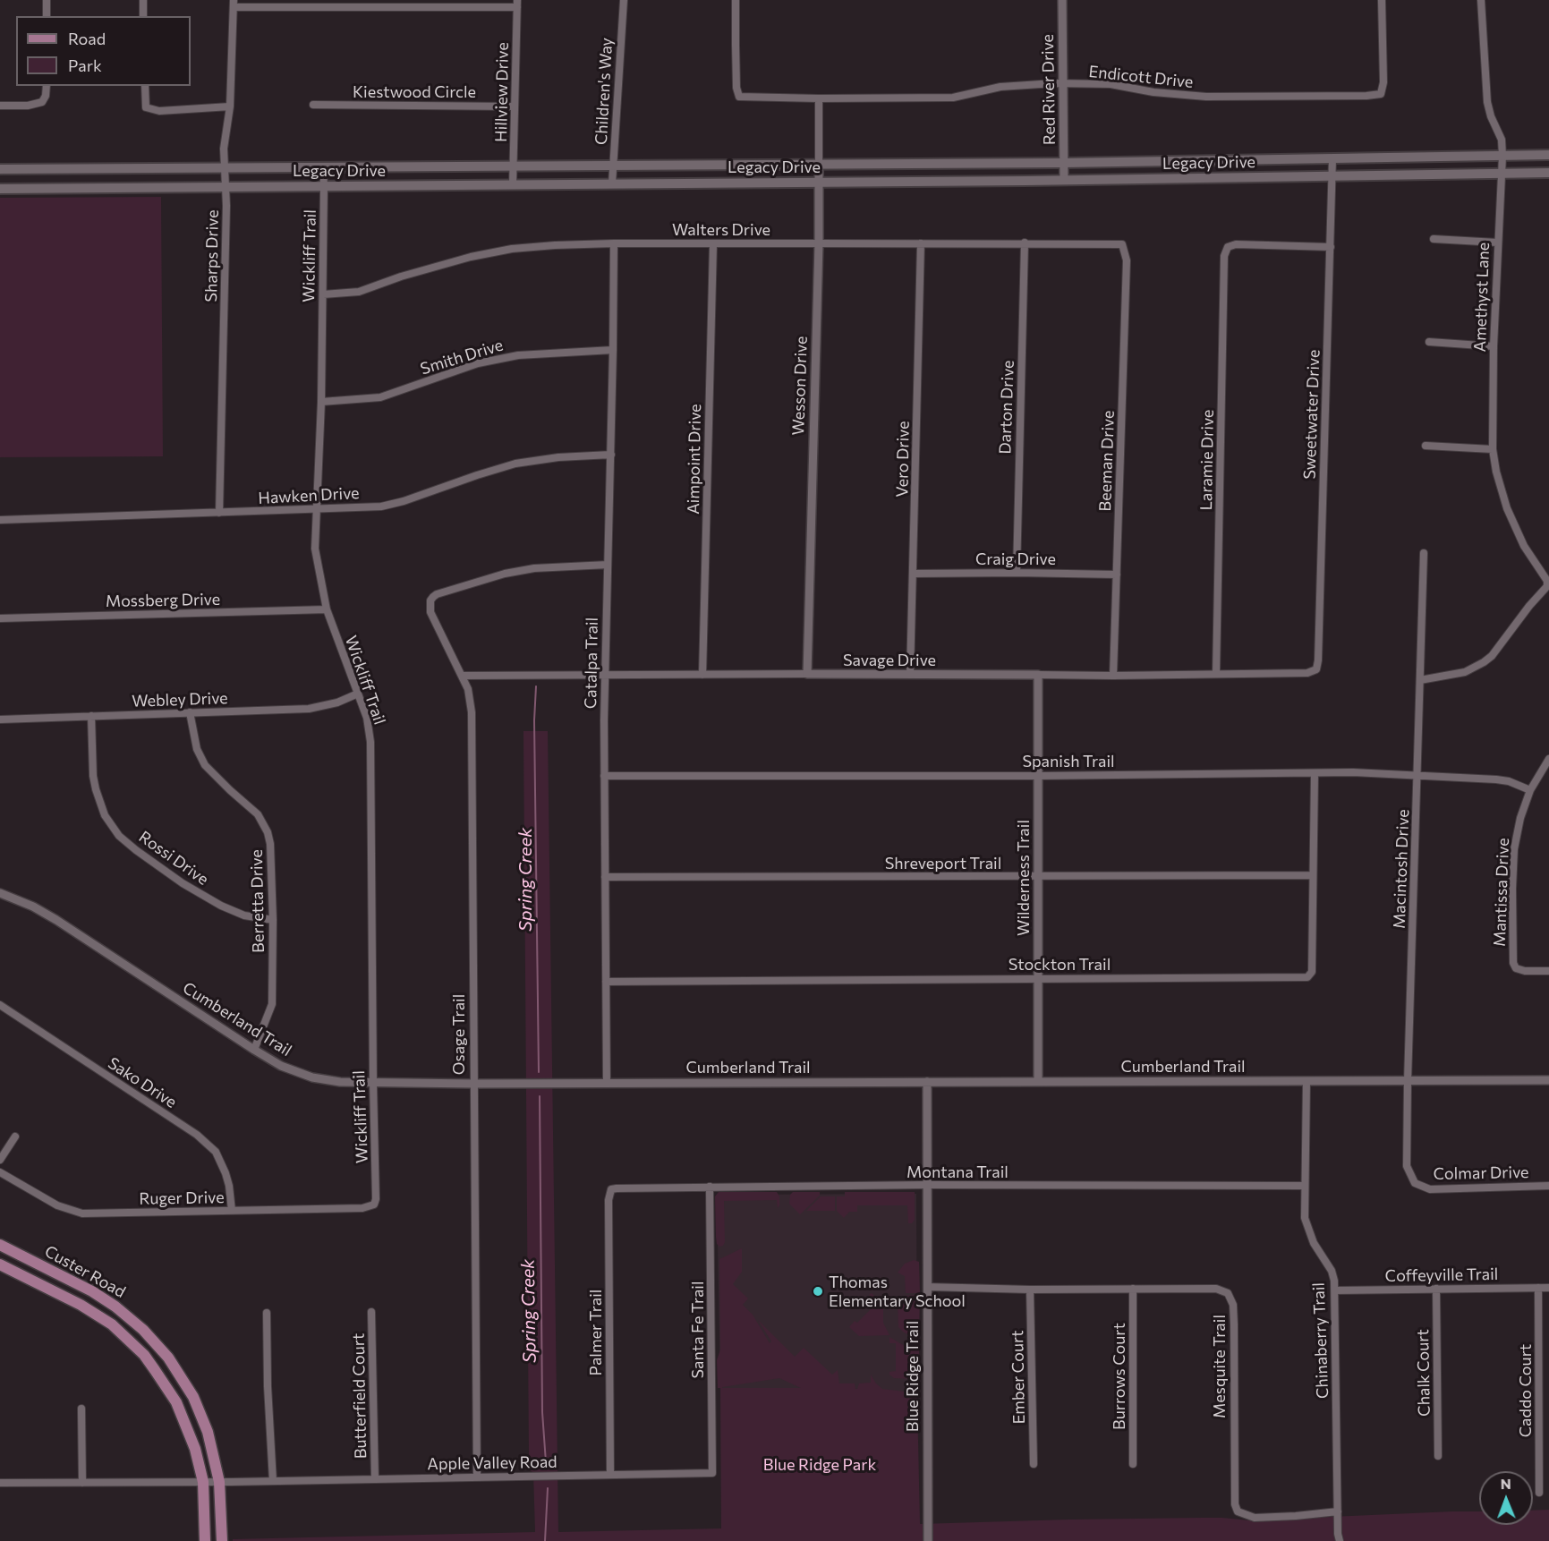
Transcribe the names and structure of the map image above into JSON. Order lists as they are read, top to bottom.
{
  "streets": {
    "main road": ["Legacy Drive", "Custer Road"],
    "street": [
      "Endicott Drive",
      "Red River Drive",
      "Children's Way",
      "Kiestwood Circle",
      "Hillview Drive",
      "Walters Drive",
      "Sharps Drive",
      "Wickliff Trail",
      "Amethyst Lane",
      "Smith Drive",
      "Wesson Drive",
      "Darton Drive",
      "Sweetwater Drive",
      "Aimpoint Drive",
      "Vero Drive",
      "Laramie Drive",
      "Beeman Drive",
      "Hawken Drive",
      "Craig Drive",
      "Mossberg Drive",
      "Savage Drive",
      "Catalpa Trail",
      "Webley Drive",
      "Spanish Trail",
      "Rossi Drive",
      "Shreveport Trail",
      "Macintosh Drive",
      "Wilderness Trail",
      "Mantissa Drive",
      "Berretta Drive",
      "Stockton Trail",
      "Cumberland Trail",
      "Osage Trail",
      "Sako Drive",
      "Montana Trail",
      "Colmar Drive",
      "Ruger Drive",
      "Coffeyville Trail",
      "Santa Fe Trail",
      "Palmer Trail",
      "Chinaberry Trail",
      "Mesquite Trail",
      "Chalk Court",
      "Blue Ridge Trail",
      "Burrows Court",
      "Ember Court",
      "Caddo Court",
      "Butterfield Court",
      "Apple Valley Road"
    ]
  },
  "crossings": [
    ["Endicott Drive", "Red River Drive"],
    ["Endicott Drive", "Wesson Drive"],
    ["Red River Drive", "Legacy Drive"],
    ["Children's Way", "Legacy Drive"],
    ["Kiestwood Circle", "Hillview Drive"],
    ["Hillview Drive", "Legacy Drive"],
    ["Legacy Drive", "Sharps Drive"],
    ["Legacy Drive", "Wickliff Trail"],
    ["Legacy Drive", "Amethyst Lane"],
    ["Legacy Drive", "Wesson Drive"],
    ["Legacy Drive", "Sweetwater Drive"],
    ["Walters Drive", "Wickliff Trail"],
    ["Walters Drive", "Wesson Drive"],
    ["Walters Drive", "Darton Drive"],
    ["Walters Drive", "Aimpoint Drive"],
    ["Walters Drive", "Vero Drive"],
    ["Walters Drive", "Beeman Drive"],
    ["Walters Drive", "Catalpa Trail"],
    ["Sharps Drive", "Hawken Drive"],
    ["Wickliff Trail", "Smith Drive"],
    ["Wickliff Trail", "Hawken Drive"],
    ["Wickliff Trail", "Mossberg Drive"],
    ["Wickliff Trail", "Webley Drive"],
    ["Wickliff Trail", "Cumberland Trail"],
    ["Wickliff Trail", "Ruger Drive"],
    ["Amethyst Lane", "Macintosh Drive"],
    ["Smith Drive", "Catalpa Trail"],
    ["Wesson Drive", "Savage Drive"],
    ["Darton Drive", "Craig Drive"],
    ["Sweetwater Drive", "Laramie Drive"],
    ["Sweetwater Drive", "Savage Drive"],
    ["Aimpoint Drive", "Savage Drive"],
    ["Vero Drive", "Craig Drive"],
    ["Vero Drive", "Savage Drive"],
    ["Laramie Drive", "Savage Drive"],
    ["Beeman Drive", "Craig Drive"],
    ["Beeman Drive", "Savage Drive"],
    ["Hawken Drive", "Catalpa Trail"],
    ["Savage Drive", "Catalpa Trail"],
    ["Savage Drive", "Wilderness Trail"],
    ["Savage Drive", "Osage Trail"],
    ["Catalpa Trail", "Spanish Trail"],
    ["Catalpa Trail", "Shreveport Trail"],
    ["Catalpa Trail", "Stockton Trail"],
    ["Catalpa Trail", "Cumberland Trail"],
    ["Catalpa Trail", "Osage Trail"],
    ["Webley Drive", "Rossi Drive"],
    ["Webley Drive", "Berretta Drive"],
    ["Spanish Trail", "Macintosh Drive"],
    ["Spanish Trail", "Wilderness Trail"],
    ["Spanish Trail", "Mantissa Drive"],
    ["Spanish Trail", "Stockton Trail"],
    ["Rossi Drive", "Berretta Drive"],
    ["Shreveport Trail", "Wilderness Trail"],
    ["Shreveport Trail", "Stockton Trail"],
    ["Macintosh Drive", "Cumberland Trail"],
    ["Macintosh Drive", "Colmar Drive"],
    ["Wilderness Trail", "Stockton Trail"],
    ["Wilderness Trail", "Cumberland Trail"],
    ["Berretta Drive", "Cumberland Trail"],
    ["Cumberland Trail", "Osage Trail"],
    ["Cumberland Trail", "Chinaberry Trail"],
    ["Cumberland Trail", "Blue Ridge Trail"],
    ["Osage Trail", "Apple Valley Road"],
    ["Sako Drive", "Ruger Drive"],
    ["Montana Trail", "Santa Fe Trail"],
    ["Montana Trail", "Palmer Trail"],
    ["Montana Trail", "Chinaberry Trail"],
    ["Montana Trail", "Blue Ridge Trail"],
    ["Custer Road", "Apple Valley Road"],
    ["Coffeyville Trail", "Chinaberry Trail"],
    ["Coffeyville Trail", "Chalk Court"],
    ["Coffeyville Trail", "Caddo Court"],
    ["Santa Fe Trail", "Apple Valley Road"],
    ["Palmer Trail", "Apple Valley Road"],
    ["Chinaberry Trail", "Mesquite Trail"],
    ["Mesquite Trail", "Blue Ridge Trail"],
    ["Mesquite Trail", "Burrows Court"],
    ["Mesquite Trail", "Ember Court"],
    ["Butterfield Court", "Apple Valley Road"]
  ],
  "water": ["Spring Creek"],
  "parks": ["Blue Ridge Park"],
  "places": ["Thomas Elementary School"],
  "legend": ["Road", "Park"],
  "north": "top"
}
